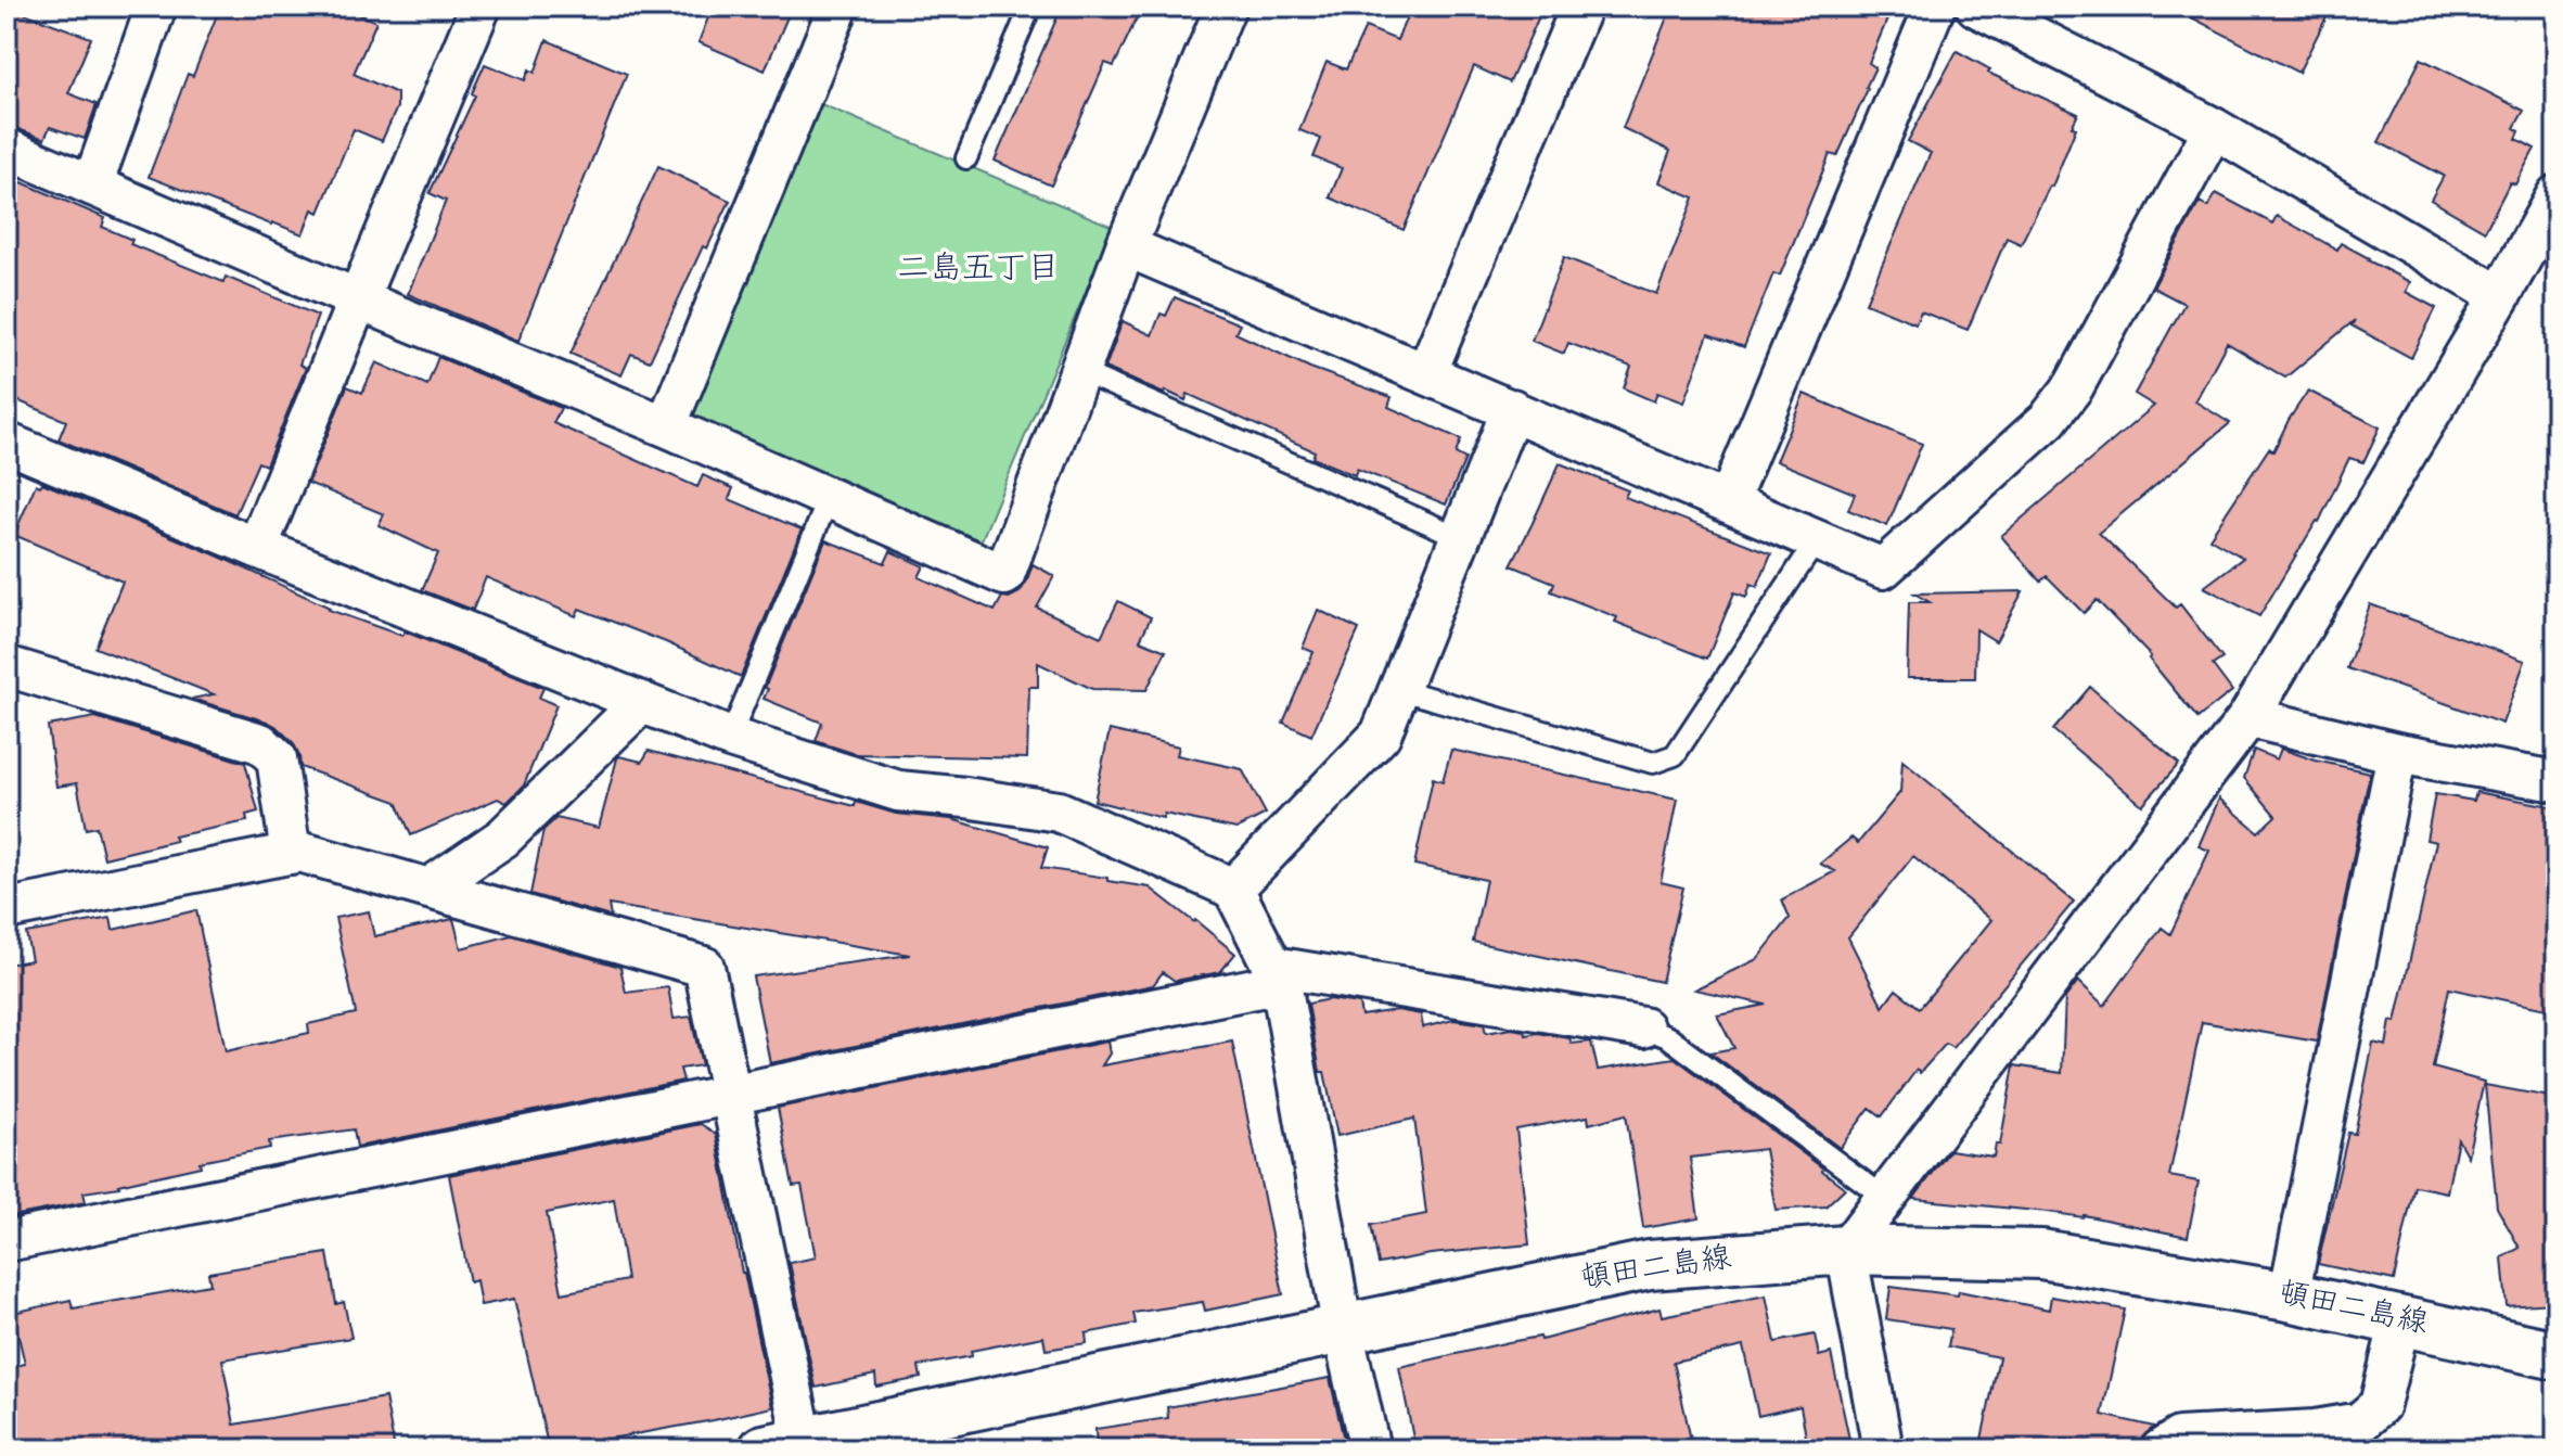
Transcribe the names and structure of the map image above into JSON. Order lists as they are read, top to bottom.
{
  "streets": {
    "main road": ["頓田二島線"]
  },
  "districts": ["二島五丁目"]
}
